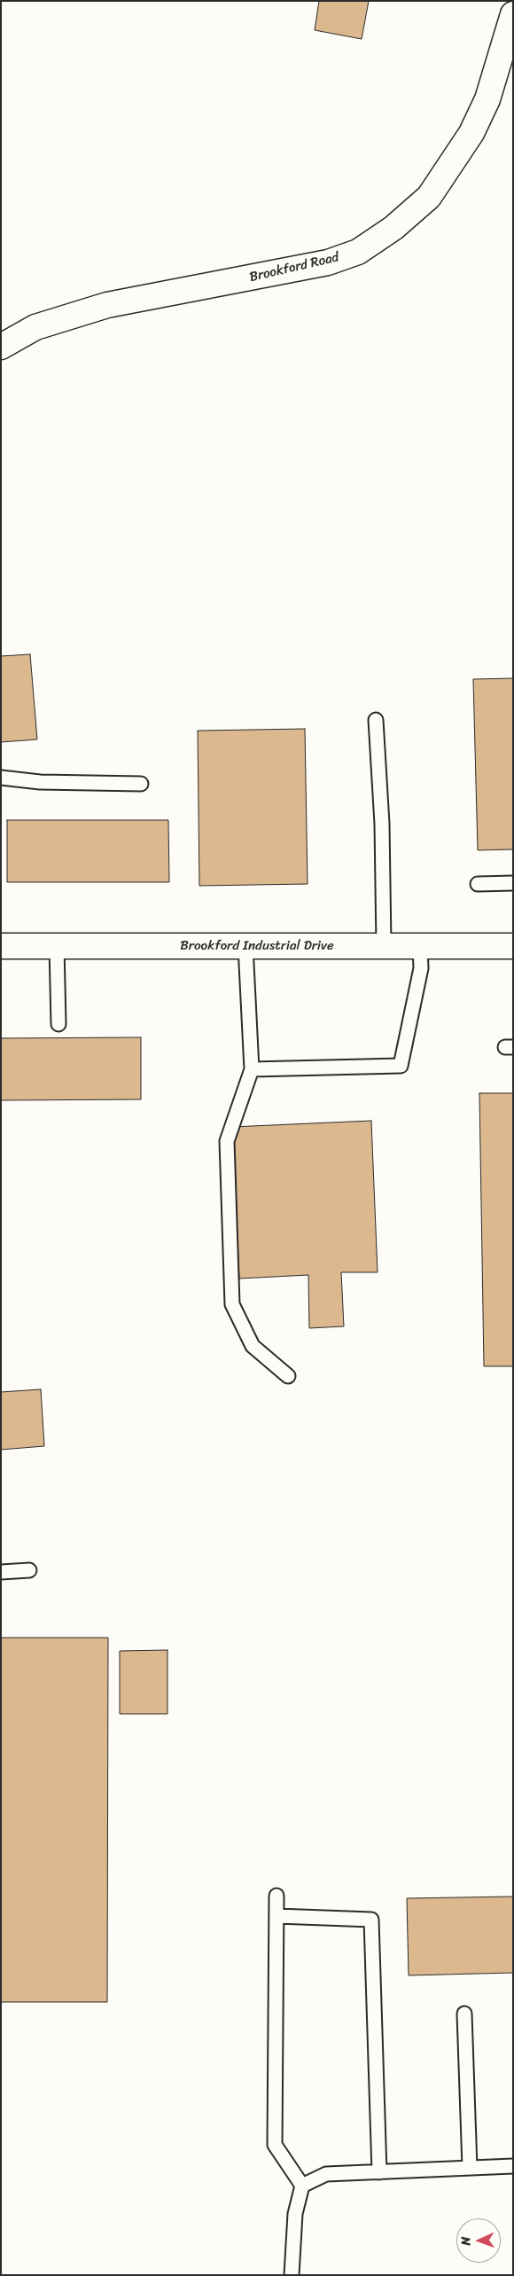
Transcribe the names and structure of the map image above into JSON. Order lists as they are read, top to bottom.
{
  "streets": {
    "street": ["Brookford Road", "Brookford Industrial Drive"]
  },
  "north": "left"
}
